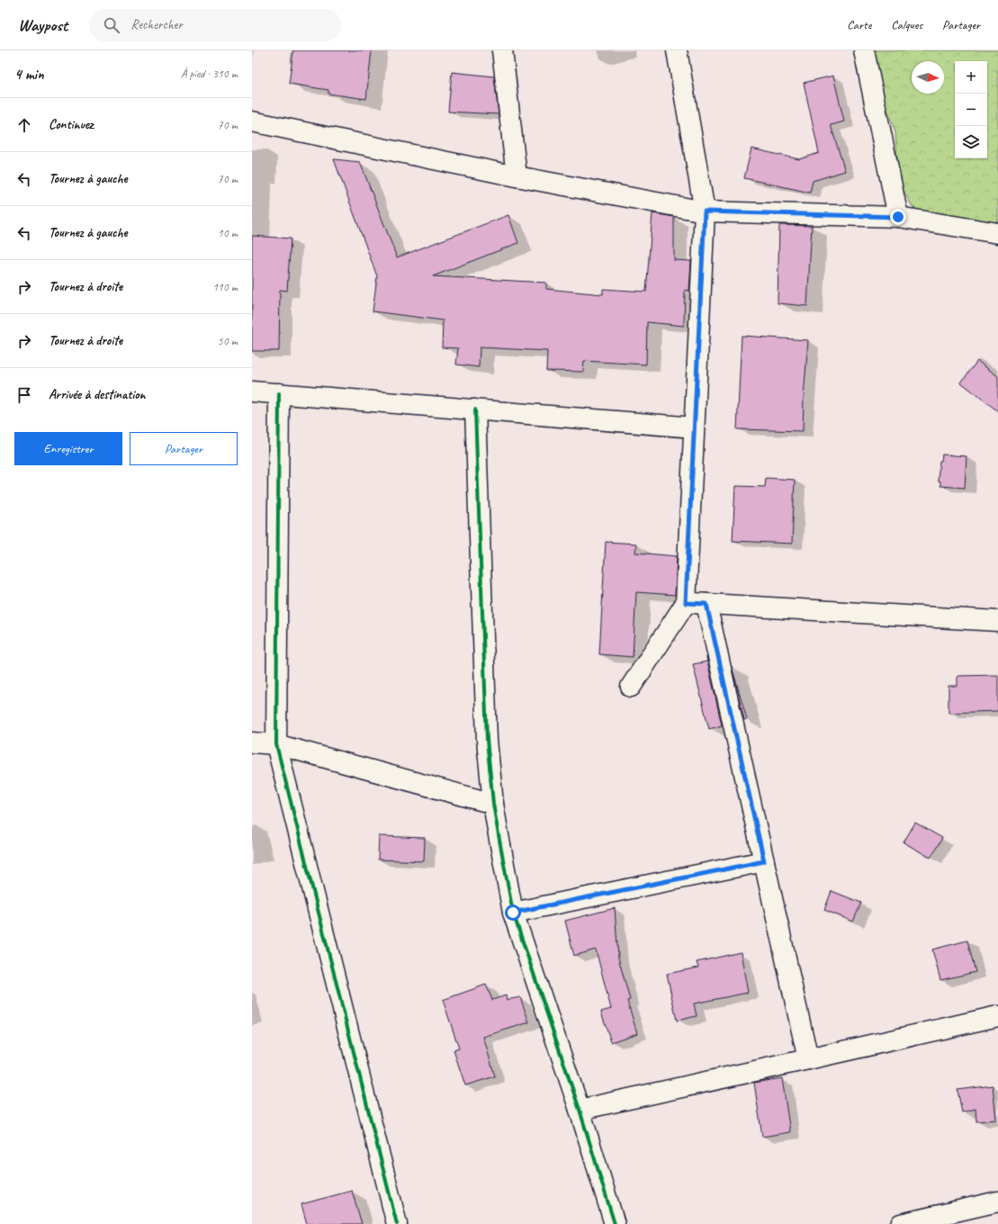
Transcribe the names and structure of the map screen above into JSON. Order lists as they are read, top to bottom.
{
  "north": "right",
  "page": {
    "header": "Waypost",
    "search": "Rechercher",
    "nav": ["Carte", "Calques", "Partager"],
    "heading": ["4 min", "À pied · 310 m"],
    "map_buttons": ["+", "−"],
    "list": [
      ["Continuez", "70 m"],
      ["Tournez à gauche", "70 m"],
      ["Tournez à gauche", "10 m"],
      ["Tournez à droite", "110 m"],
      ["Tournez à droite", "50 m"],
      "Arrivée à destination"
    ],
    "buttons": ["Enregistrer", "Partager"]
  }
}
